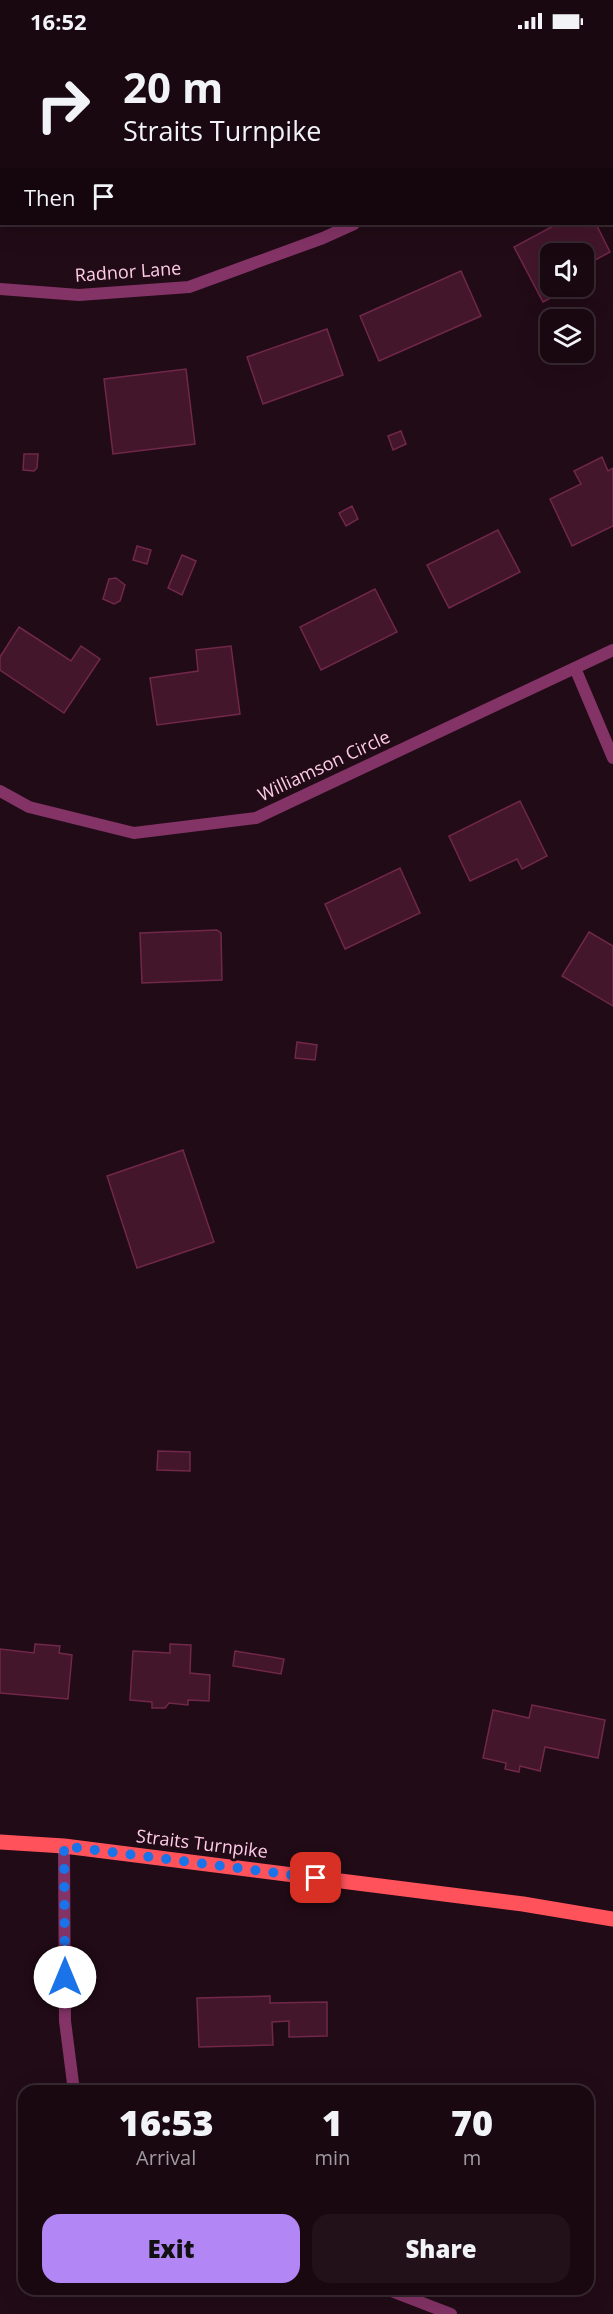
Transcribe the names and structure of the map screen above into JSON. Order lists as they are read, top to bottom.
{
  "streets": {
    "main road": ["Straits Turnpike"],
    "street": ["Radnor Lane", "Williamson Circle"]
  },
  "page": {
    "status": "16:52",
    "turn": ["20 m", "Straits Turnpike"],
    "then": "Then",
    "eta": [
      "16:53",
      "Arrival",
      "1",
      "min",
      "70",
      "m"
    ],
    "buttons": ["Exit", "Share"]
  }
}
